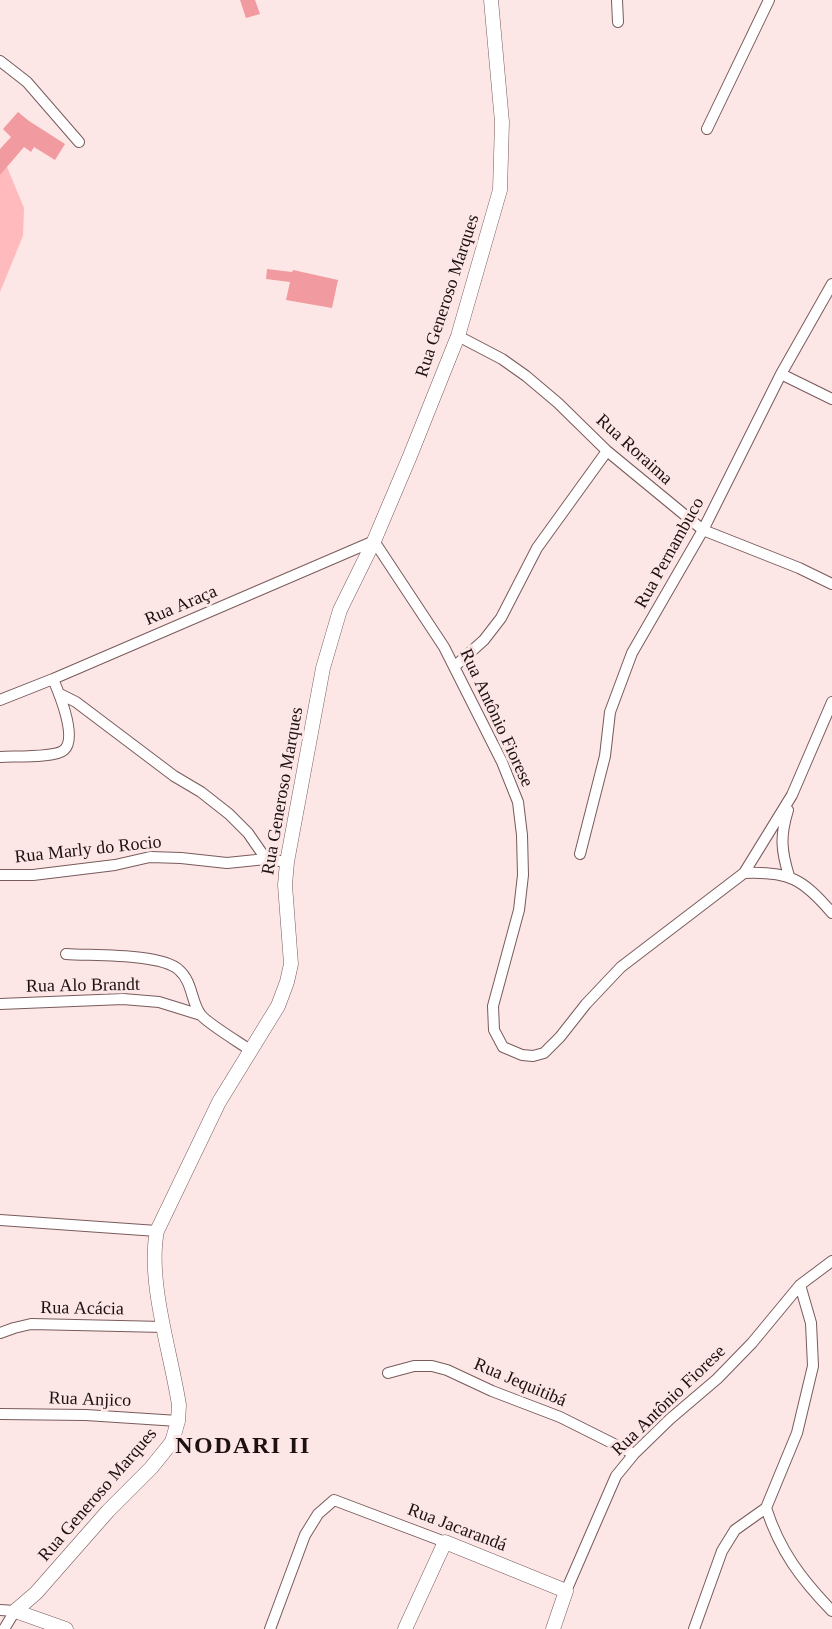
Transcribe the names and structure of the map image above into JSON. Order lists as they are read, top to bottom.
{
  "streets": {
    "street": [
      "Rua Generoso Marques",
      "Rua Roraima",
      "Rua Pernambuco",
      "Rua Araça",
      "Rua Antônio Fiorese",
      "Rua Marly do Rocio",
      "Rua Alo Brandt",
      "Rua Acácia",
      "Rua Jequitibá",
      "Rua Anjico",
      "Rua Jacarandá"
    ]
  },
  "crossings": [
    ["Rua Generoso Marques", "Rua Roraima"],
    ["Rua Generoso Marques", "Rua Araça"],
    ["Rua Generoso Marques", "Rua Antônio Fiorese"],
    ["Rua Generoso Marques", "Rua Marly do Rocio"],
    ["Rua Generoso Marques", "Rua Alo Brandt"],
    ["Rua Generoso Marques", "Rua Acácia"],
    ["Rua Generoso Marques", "Rua Anjico"],
    ["Rua Roraima", "Rua Pernambuco"],
    ["Rua Araça", "Rua Antônio Fiorese"],
    ["Rua Antônio Fiorese", "Rua Jequitibá"],
    ["Rua Antônio Fiorese", "Rua Jacarandá"]
  ],
  "districts": ["NODARI II"]
}
